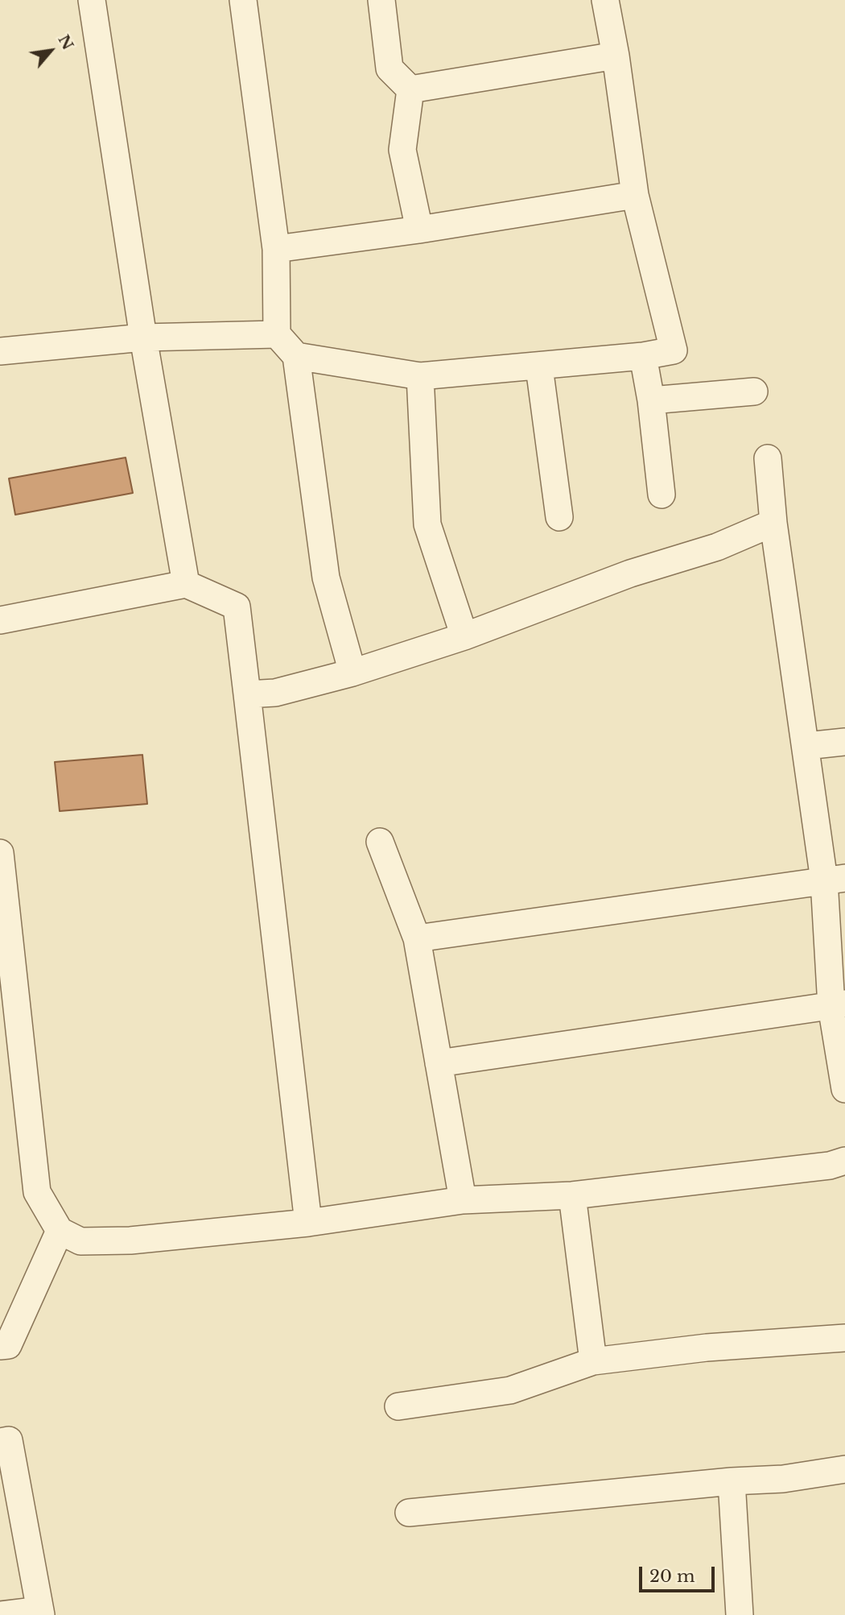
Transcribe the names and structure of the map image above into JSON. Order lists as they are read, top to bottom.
{
  "scale_bar": "20 m",
  "north": "top right"
}
